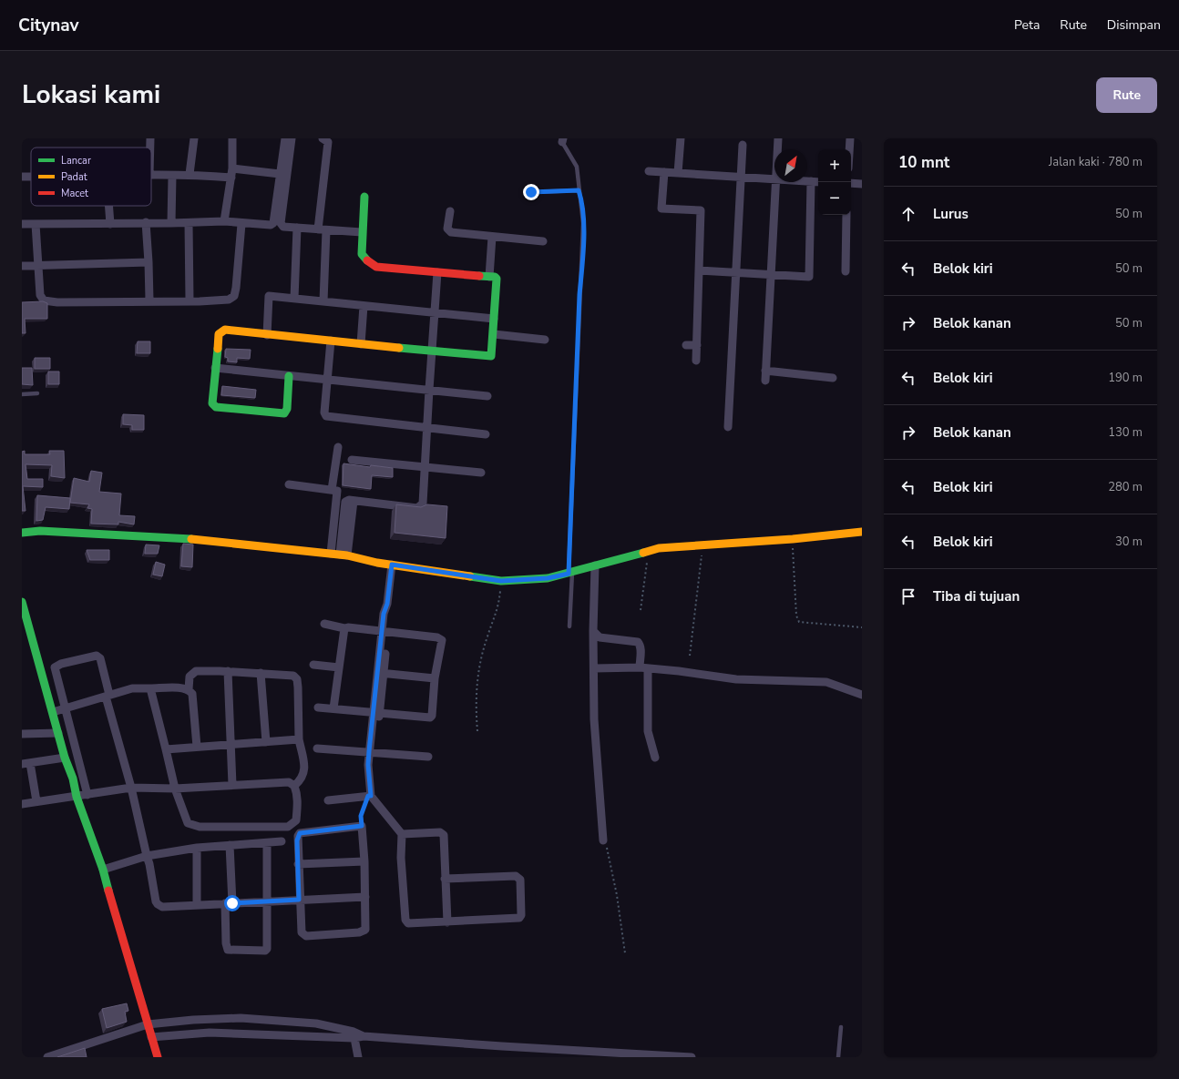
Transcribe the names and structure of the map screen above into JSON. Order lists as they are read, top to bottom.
{
  "legend": ["Lancar", "Padat", "Macet"],
  "north": "top right",
  "page": {
    "header": "Citynav",
    "nav": ["Peta", "Rute", "Disimpan"],
    "title": "Lokasi kami",
    "buttons": "Rute",
    "heading": ["10 mnt", "Jalan kaki · 780 m"],
    "map_buttons": ["+", "−"],
    "list": [
      ["Lurus", "50 m"],
      ["Belok kiri", "50 m"],
      ["Belok kanan", "50 m"],
      ["Belok kiri", "190 m"],
      ["Belok kanan", "130 m"],
      ["Belok kiri", "280 m"],
      ["Belok kiri", "30 m"],
      "Tiba di tujuan"
    ]
  }
}
